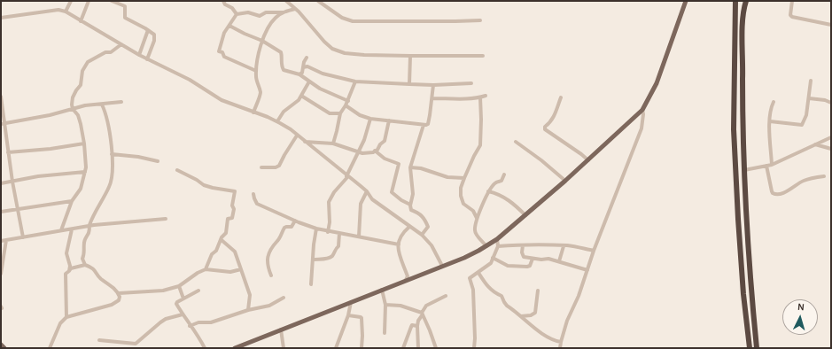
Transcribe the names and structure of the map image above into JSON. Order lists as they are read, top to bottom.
{
  "north": "top"
}
